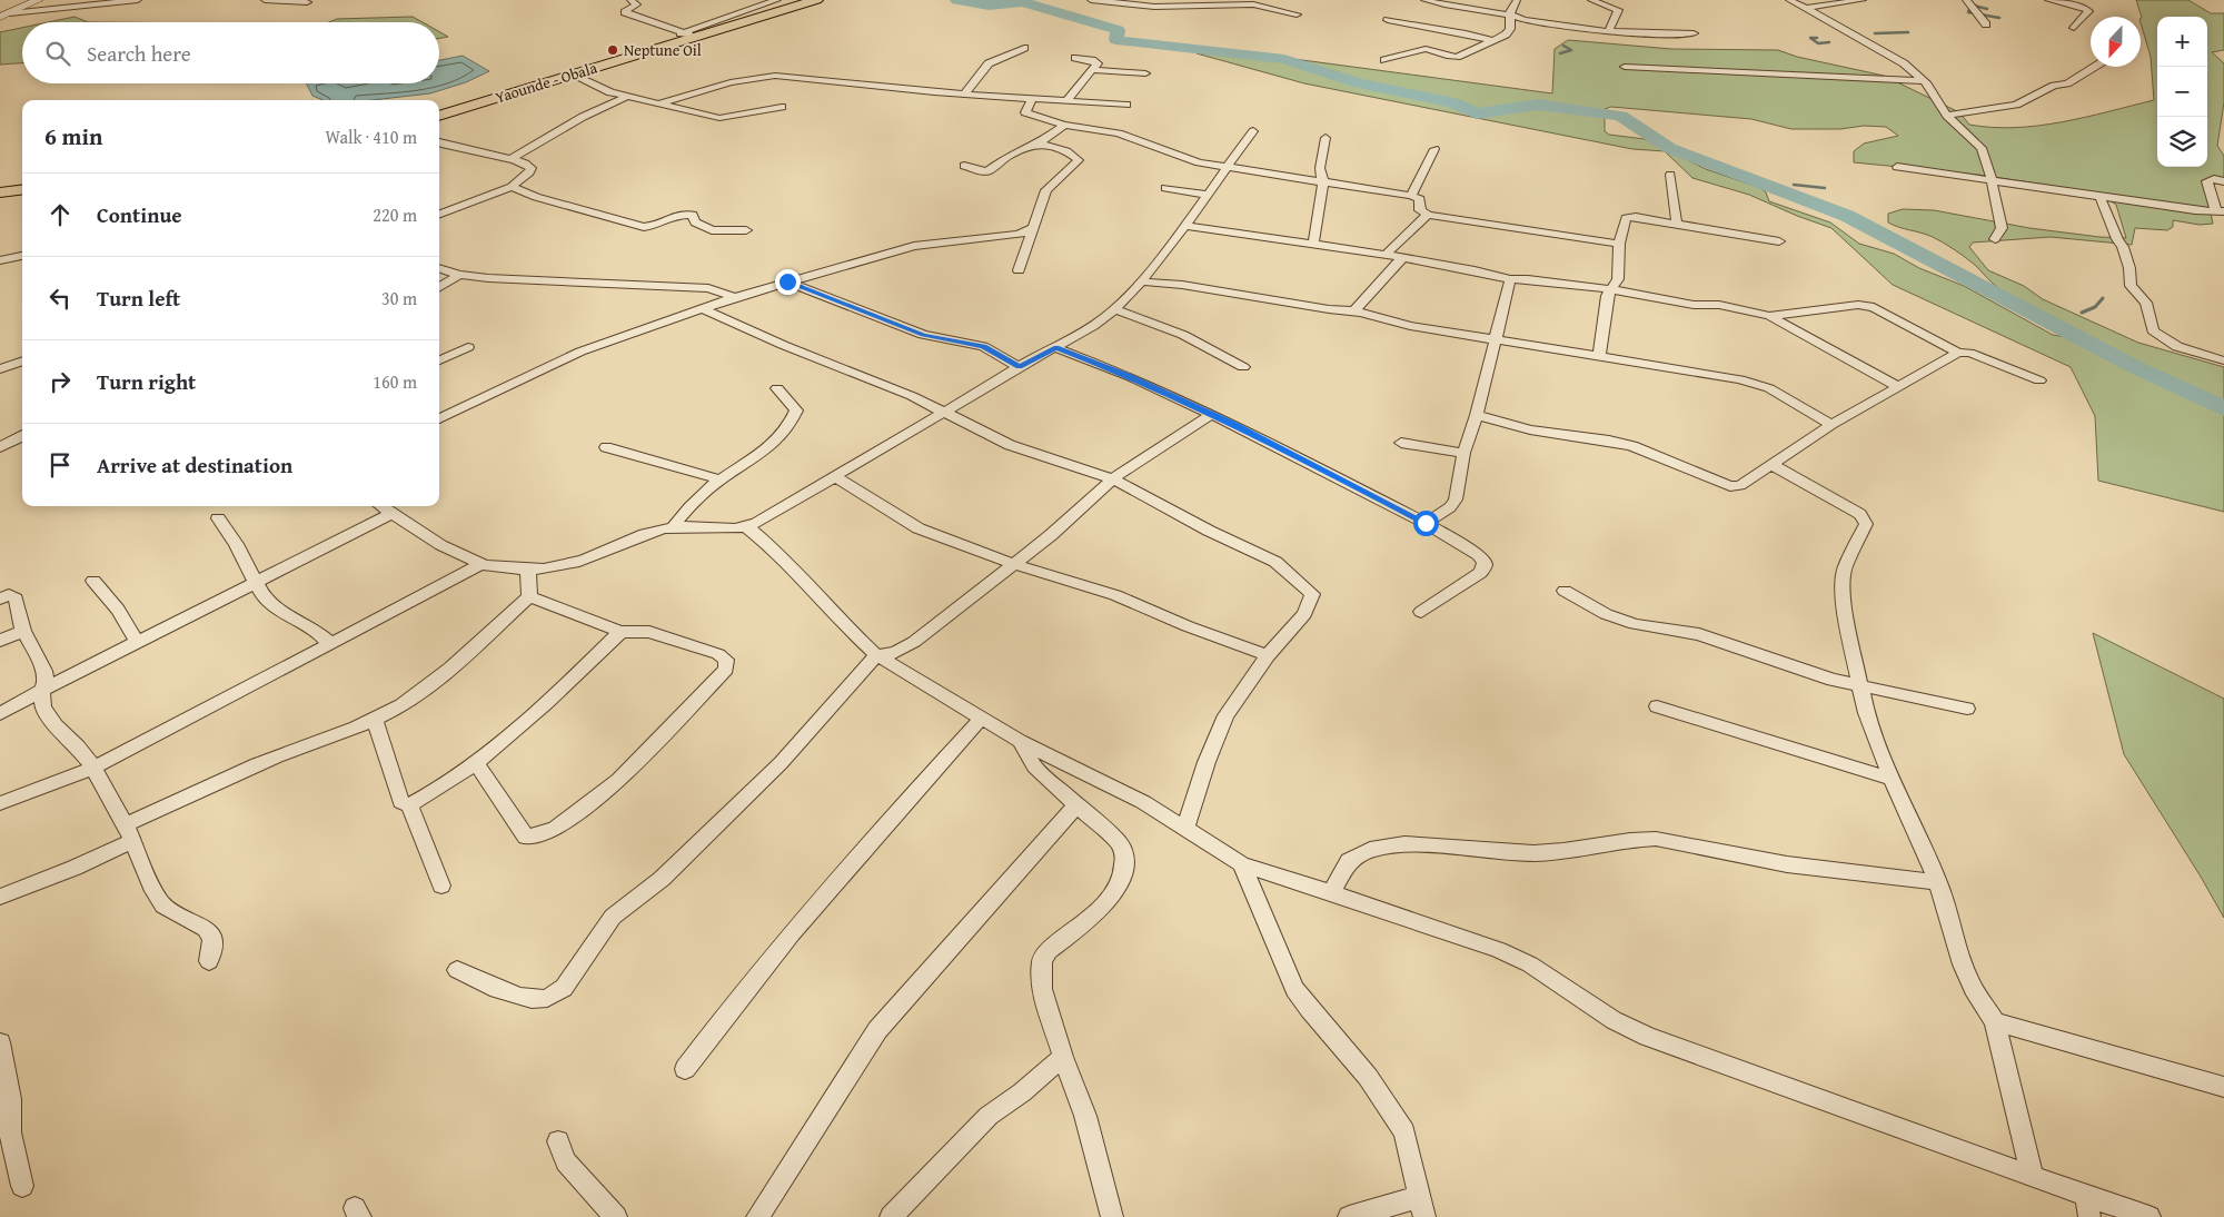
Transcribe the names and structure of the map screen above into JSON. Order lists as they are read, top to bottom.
{
  "streets": {
    "highway": ["Yaounde - Obala"]
  },
  "places": ["Neptune Oil"],
  "north": "bottom",
  "page": {
    "map_buttons": ["+", "−"],
    "search": "Search here",
    "heading": ["6 min", "Walk · 410 m"],
    "list": [
      ["Continue", "220 m"],
      ["Turn left", "30 m"],
      ["Turn right", "160 m"],
      "Arrive at destination"
    ]
  }
}
